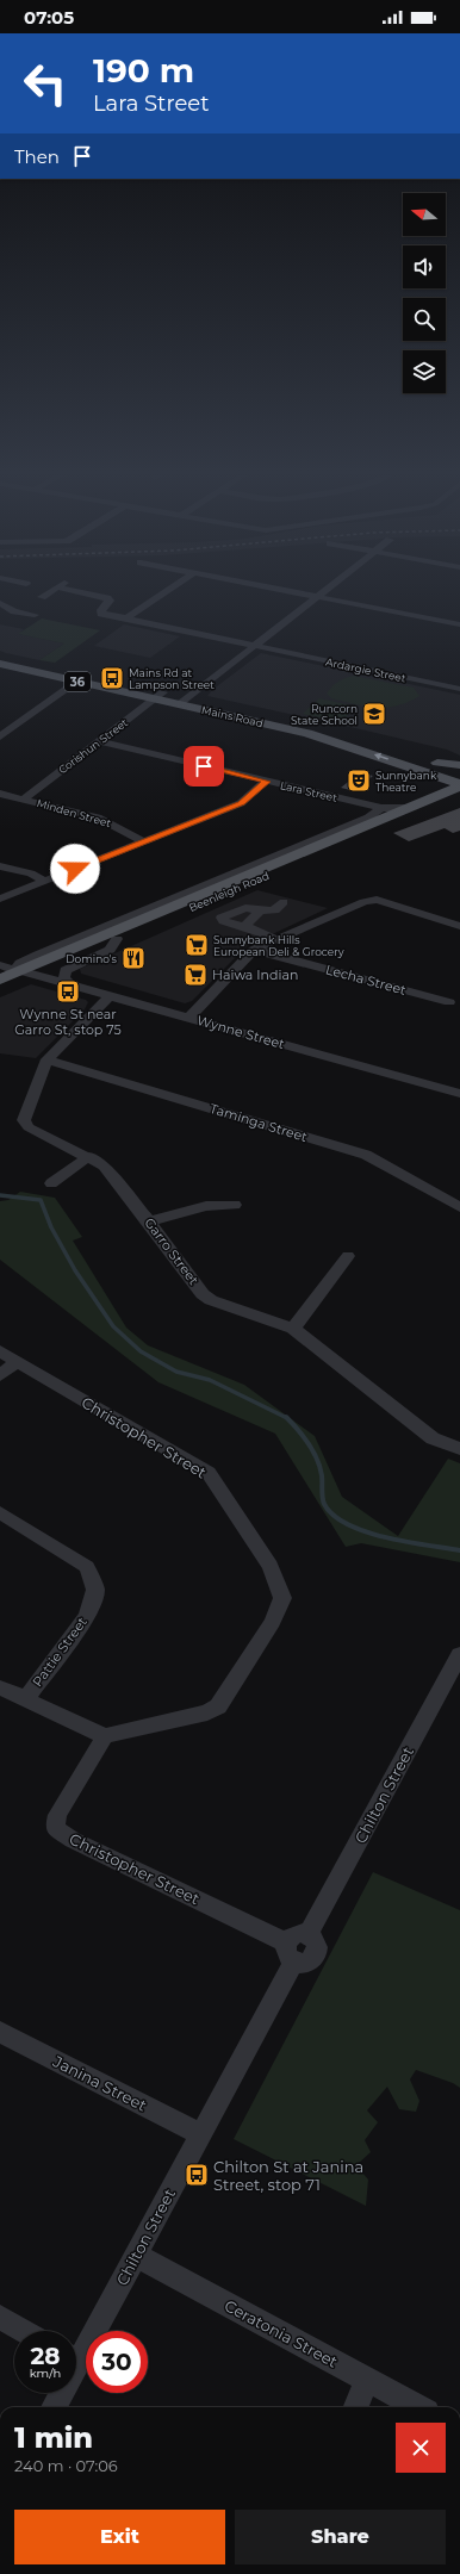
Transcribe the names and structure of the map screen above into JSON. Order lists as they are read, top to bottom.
{
  "streets": {
    "main road": ["36", "Mains Road", "Beenleigh Road"],
    "street": [
      "Ardargie Street",
      "Corishun Street",
      "Lara Street",
      "Minden Street",
      "Lecha Street",
      "Wynne Street",
      "Taminga Street",
      "Garro Street",
      "Christopher Street",
      "Pattie Street",
      "Chilton Street",
      "Janina Street",
      "Ceratonia Street"
    ]
  },
  "crossings": [
    ["Mains Road", "Corishun Street"],
    ["Mains Road", "Beenleigh Road"],
    ["Corishun Street", "Lara Street"],
    ["Corishun Street", "Minden Street"],
    ["Lara Street", "Beenleigh Road"],
    ["Beenleigh Road", "Wynne Street"],
    ["Wynne Street", "Garro Street"],
    ["Taminga Street", "Garro Street"],
    ["Christopher Street", "Chilton Street"],
    ["Chilton Street", "Janina Street"],
    ["Chilton Street", "Ceratonia Street"]
  ],
  "places": {
    "bus stop": ["Mains Rd at Lampson Street", "Wynne St near Garro St, stop 75", "Chilton St at Janina Street, stop 71"],
    "school or university": ["Runcorn State School"],
    "theatre": ["Sunnybank Theatre"],
    "supermarket": ["Sunnybank Hills European Deli & Grocery", "Haiwa Indian"],
    "restaurant": ["Domino's"]
  },
  "north": "left",
  "page": {
    "status": "07:05",
    "turn": ["190 m", "Lara Street"],
    "then": "Then",
    "speed": "28 km/h",
    "limit": "30",
    "heading": ["1 min", "240 m · 07:06"],
    "buttons": ["Exit", "Share"]
  }
}
